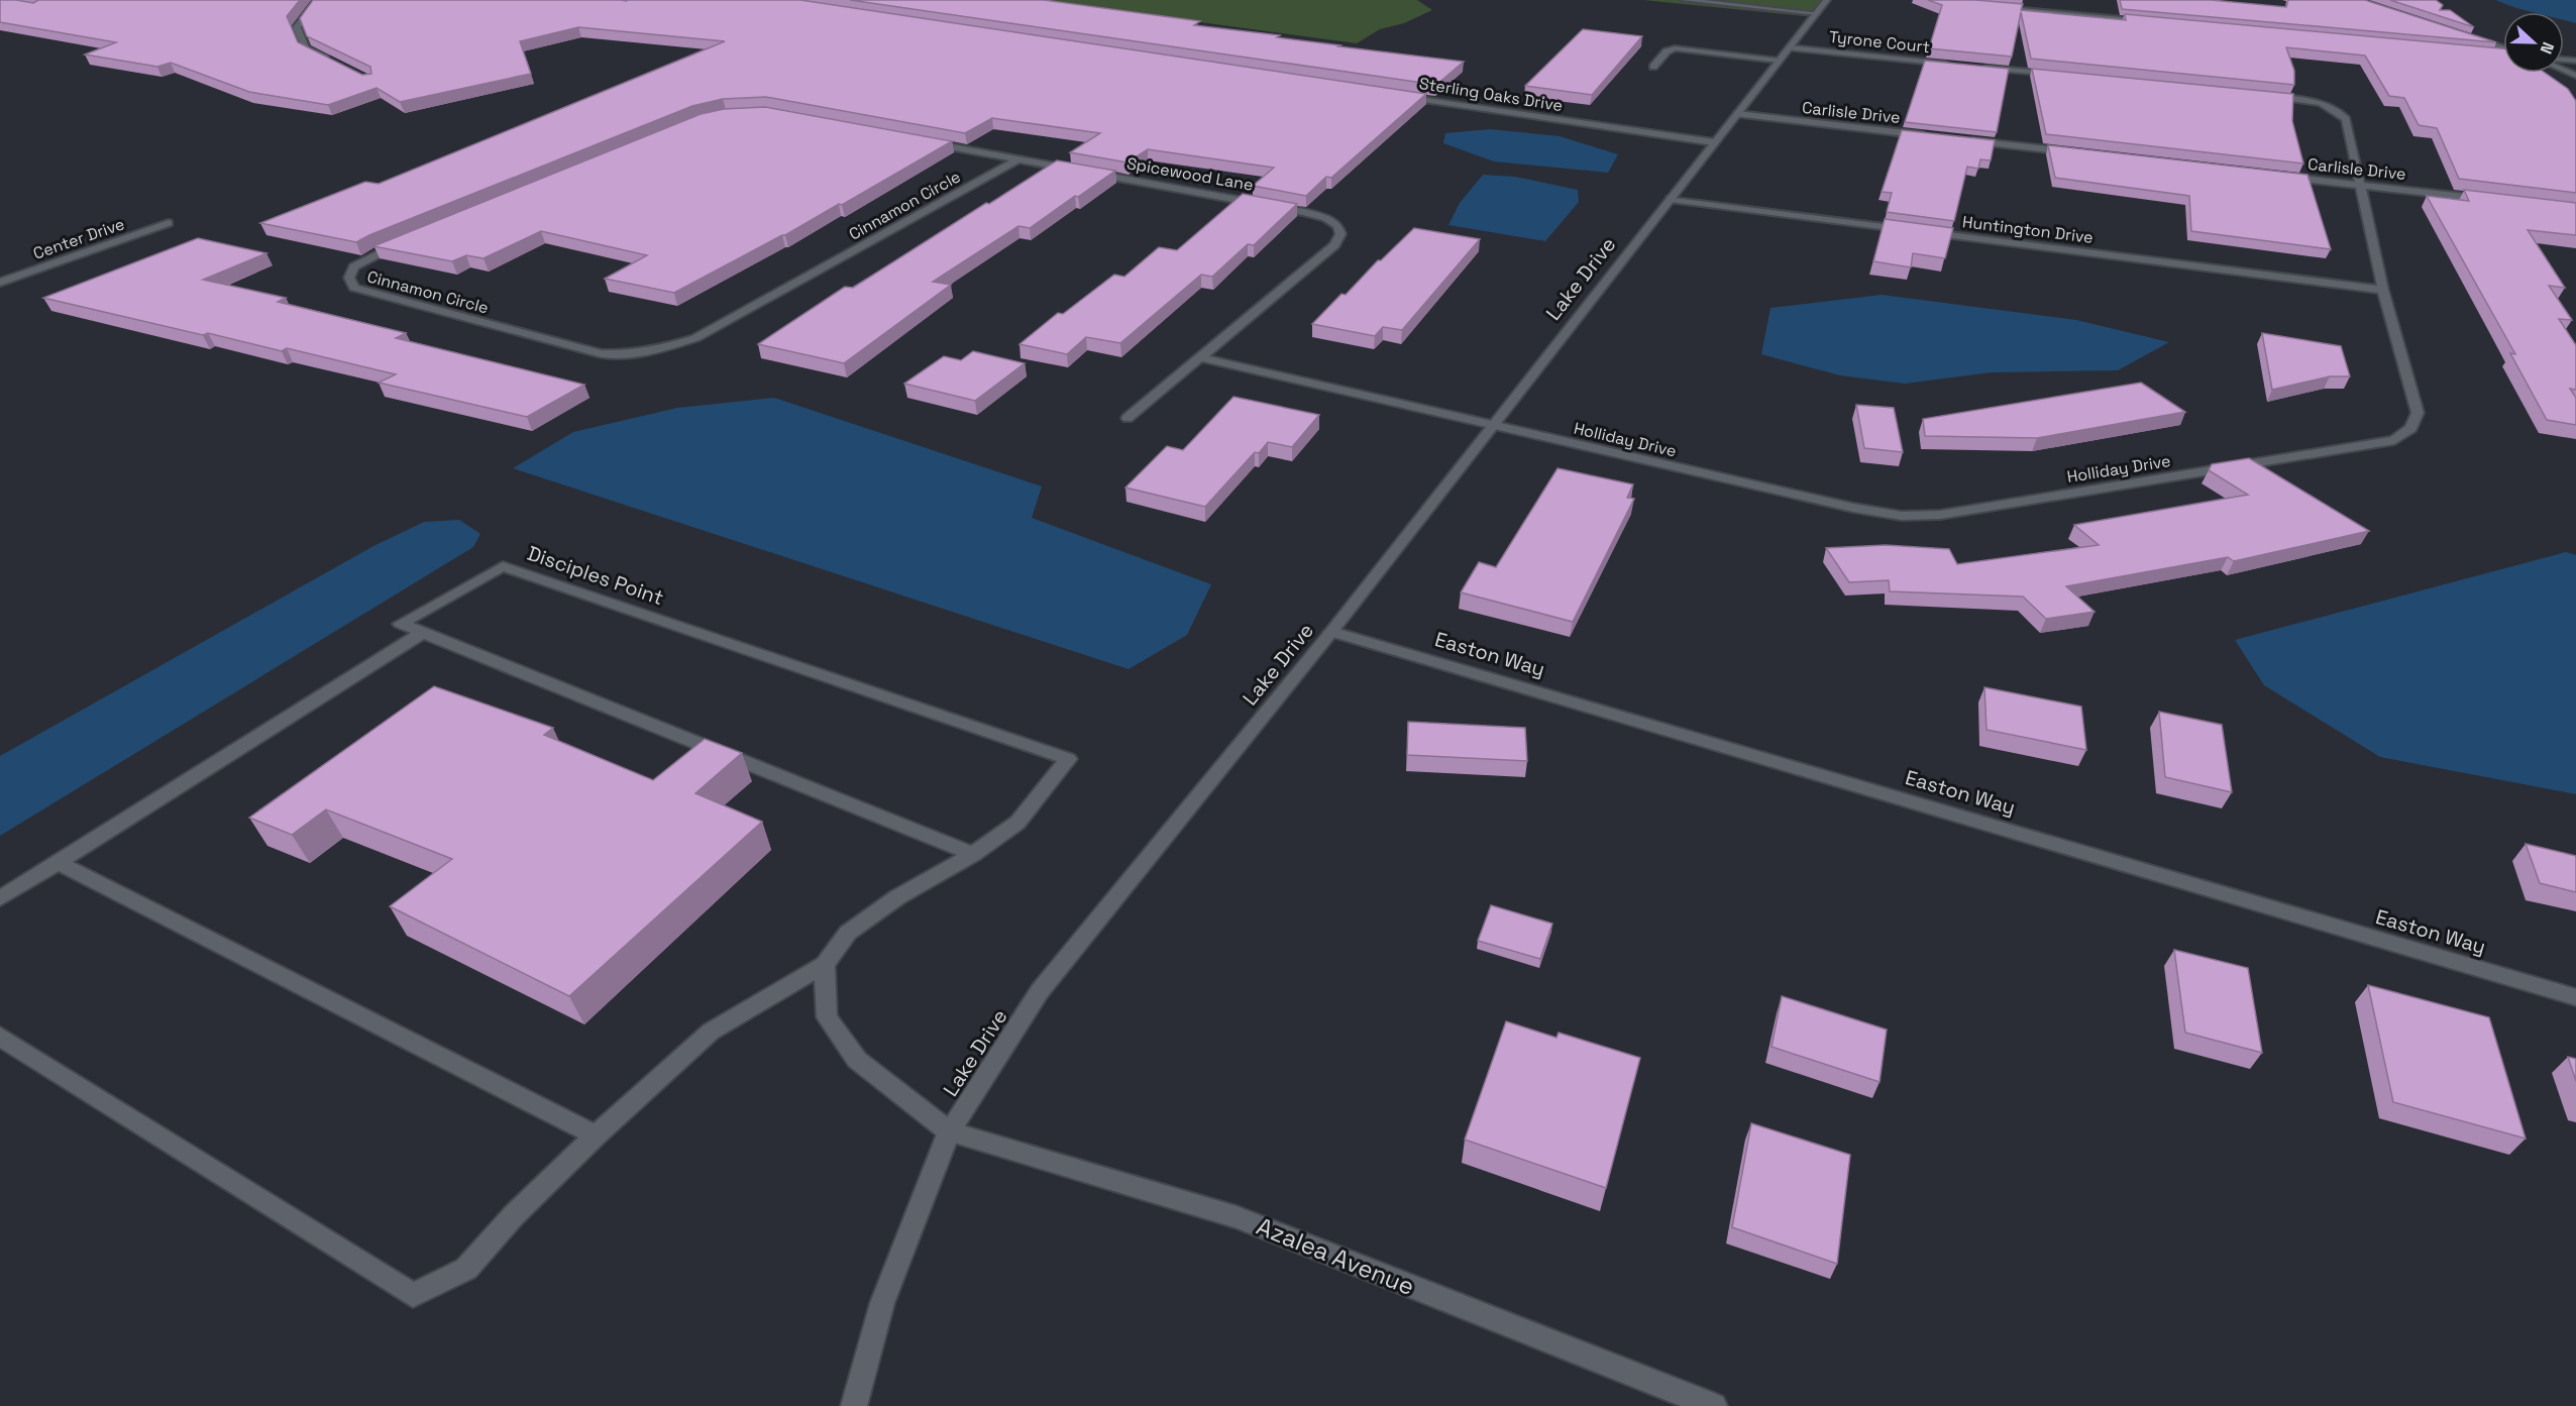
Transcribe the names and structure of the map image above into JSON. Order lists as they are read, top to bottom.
{
  "streets": {
    "street": [
      "Tyrone Court",
      "Sterling Oaks Drive",
      "Carlisle Drive",
      "Spicewood Lane",
      "Cinnamon Circle",
      "Huntington Drive",
      "Center Drive",
      "Lake Drive",
      "Holliday Drive",
      "Disciples Point",
      "Easton Way",
      "Azalea Avenue"
    ]
  },
  "crossings": [
    ["Tyrone Court", "Lake Drive"],
    ["Sterling Oaks Drive", "Lake Drive"],
    ["Carlisle Drive", "Lake Drive"],
    ["Carlisle Drive", "Holliday Drive"],
    ["Spicewood Lane", "Cinnamon Circle"],
    ["Huntington Drive", "Lake Drive"],
    ["Huntington Drive", "Holliday Drive"],
    ["Lake Drive", "Holliday Drive"],
    ["Lake Drive", "Easton Way"],
    ["Lake Drive", "Azalea Avenue"]
  ],
  "north": "right"
}
